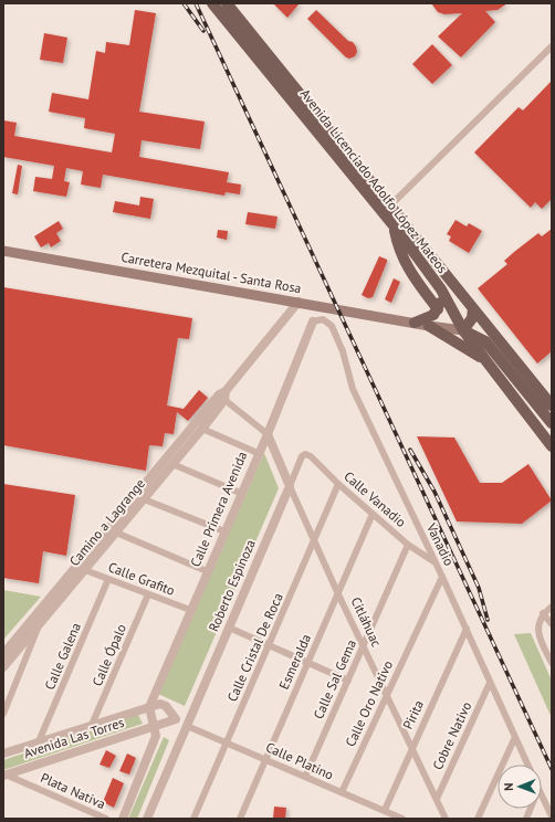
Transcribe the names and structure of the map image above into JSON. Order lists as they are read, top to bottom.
{
  "streets": {
    "main road": ["Avenida Licenciado Adolfo López Mateos", "Carretera Mezquital - Santa Rosa"],
    "street": [
      "Calle Vanadio",
      "Calle Primera Avenida",
      "Camino a Lagrange",
      "Vanadio",
      "Calle Grafito",
      "Roberto Espinoza",
      "Citláhuac",
      "Calle Cristal De Roca",
      "Calle Ópalo",
      "Calle Galena",
      "Esmeralda",
      "Calle Sal Gema",
      "Calle Oro Nativo",
      "Pirita",
      "Cobre Nativo",
      "Avenida Las Torres",
      "Calle Platino",
      "Plata Nativa"
    ]
  },
  "crossings": [
    ["Avenida Licenciado Adolfo López Mateos", "Carretera Mezquital - Santa Rosa"],
    ["Carretera Mezquital - Santa Rosa", "Camino a Lagrange"],
    ["Calle Vanadio", "Vanadio"],
    ["Calle Vanadio", "Roberto Espinoza"],
    ["Calle Vanadio", "Calle Cristal De Roca"],
    ["Calle Vanadio", "Esmeralda"],
    ["Calle Vanadio", "Calle Sal Gema"],
    ["Calle Primera Avenida", "Vanadio"],
    ["Calle Primera Avenida", "Calle Grafito"],
    ["Calle Primera Avenida", "Citláhuac"],
    ["Calle Primera Avenida", "Avenida Las Torres"],
    ["Camino a Lagrange", "Calle Grafito"],
    ["Vanadio", "Calle Oro Nativo"],
    ["Vanadio", "Pirita"],
    ["Vanadio", "Cobre Nativo"],
    ["Calle Grafito", "Calle Ópalo"],
    ["Calle Grafito", "Calle Galena"],
    ["Roberto Espinoza", "Citláhuac"],
    ["Roberto Espinoza", "Avenida Las Torres"],
    ["Roberto Espinoza", "Calle Platino"],
    ["Citláhuac", "Calle Cristal De Roca"],
    ["Citláhuac", "Esmeralda"],
    ["Citláhuac", "Calle Sal Gema"],
    ["Citláhuac", "Calle Oro Nativo"],
    ["Citláhuac", "Pirita"],
    ["Citláhuac", "Cobre Nativo"],
    ["Calle Cristal De Roca", "Calle Platino"],
    ["Calle Ópalo", "Avenida Las Torres"],
    ["Calle Galena", "Avenida Las Torres"],
    ["Esmeralda", "Calle Platino"],
    ["Calle Sal Gema", "Calle Platino"],
    ["Calle Oro Nativo", "Calle Platino"],
    ["Pirita", "Calle Platino"],
    ["Avenida Las Torres", "Calle Platino"],
    ["Avenida Las Torres", "Plata Nativa"]
  ],
  "north": "left"
}
